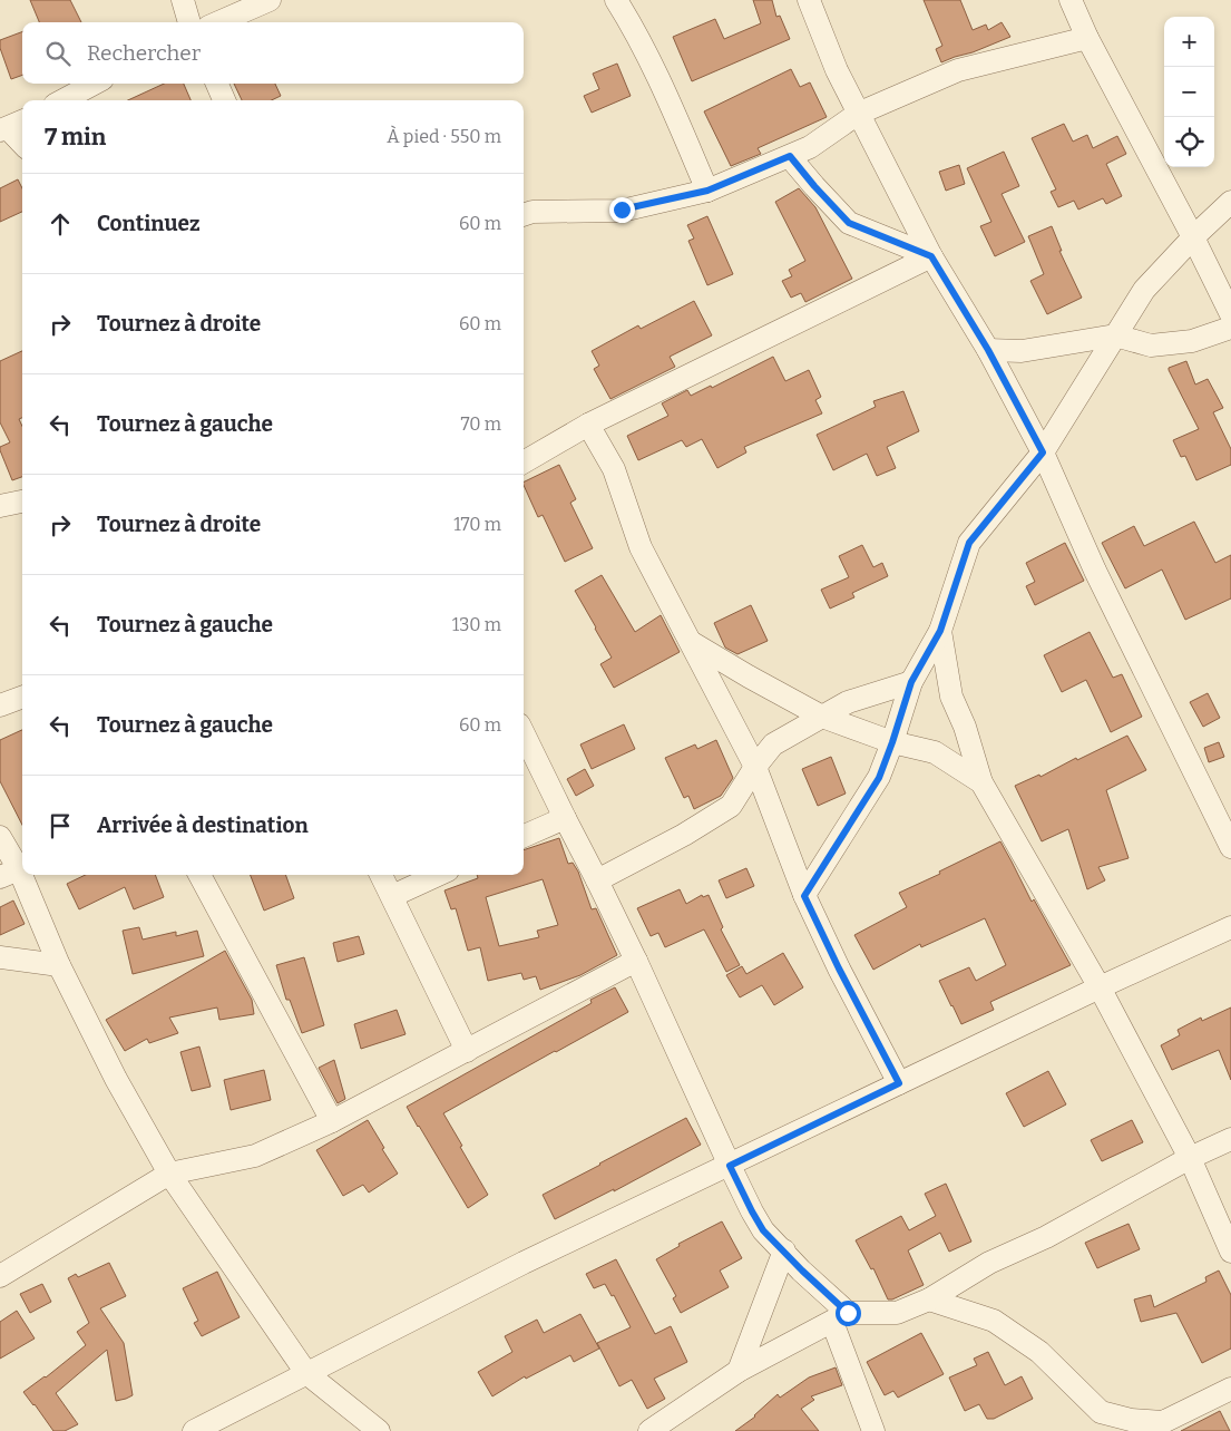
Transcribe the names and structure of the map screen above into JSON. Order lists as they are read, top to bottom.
{
  "page": {
    "map_buttons": ["+", "−"],
    "search": "Rechercher",
    "heading": ["7 min", "À pied · 550 m"],
    "list": [
      ["Continuez", "60 m"],
      ["Tournez à droite", "60 m"],
      ["Tournez à gauche", "70 m"],
      ["Tournez à droite", "170 m"],
      ["Tournez à gauche", "130 m"],
      ["Tournez à gauche", "60 m"],
      "Arrivée à destination"
    ]
  }
}
